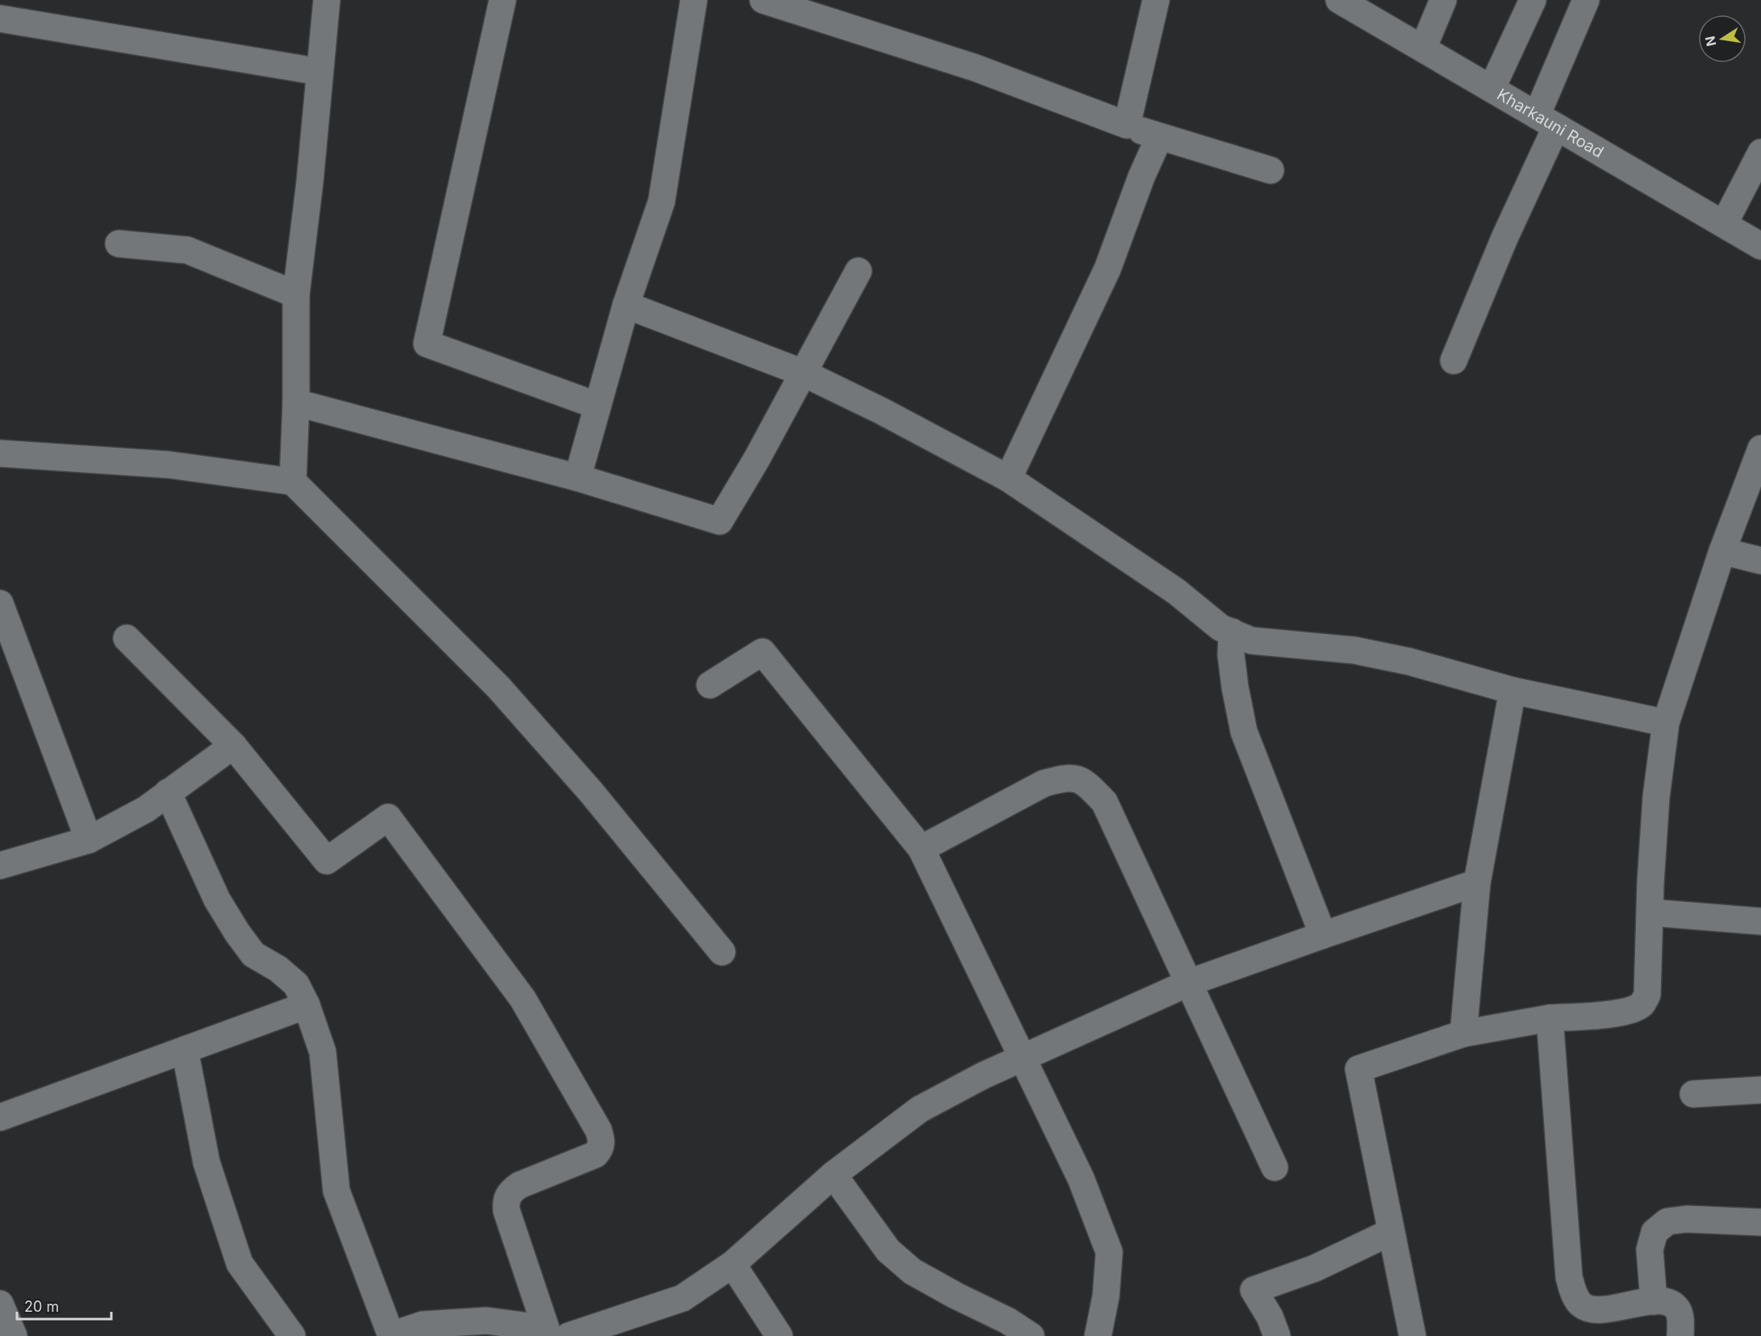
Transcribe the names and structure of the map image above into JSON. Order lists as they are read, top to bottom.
{
  "streets": {
    "street": ["Kharkauni Road"]
  },
  "scale_bar": "20 m",
  "north": "left"
}
